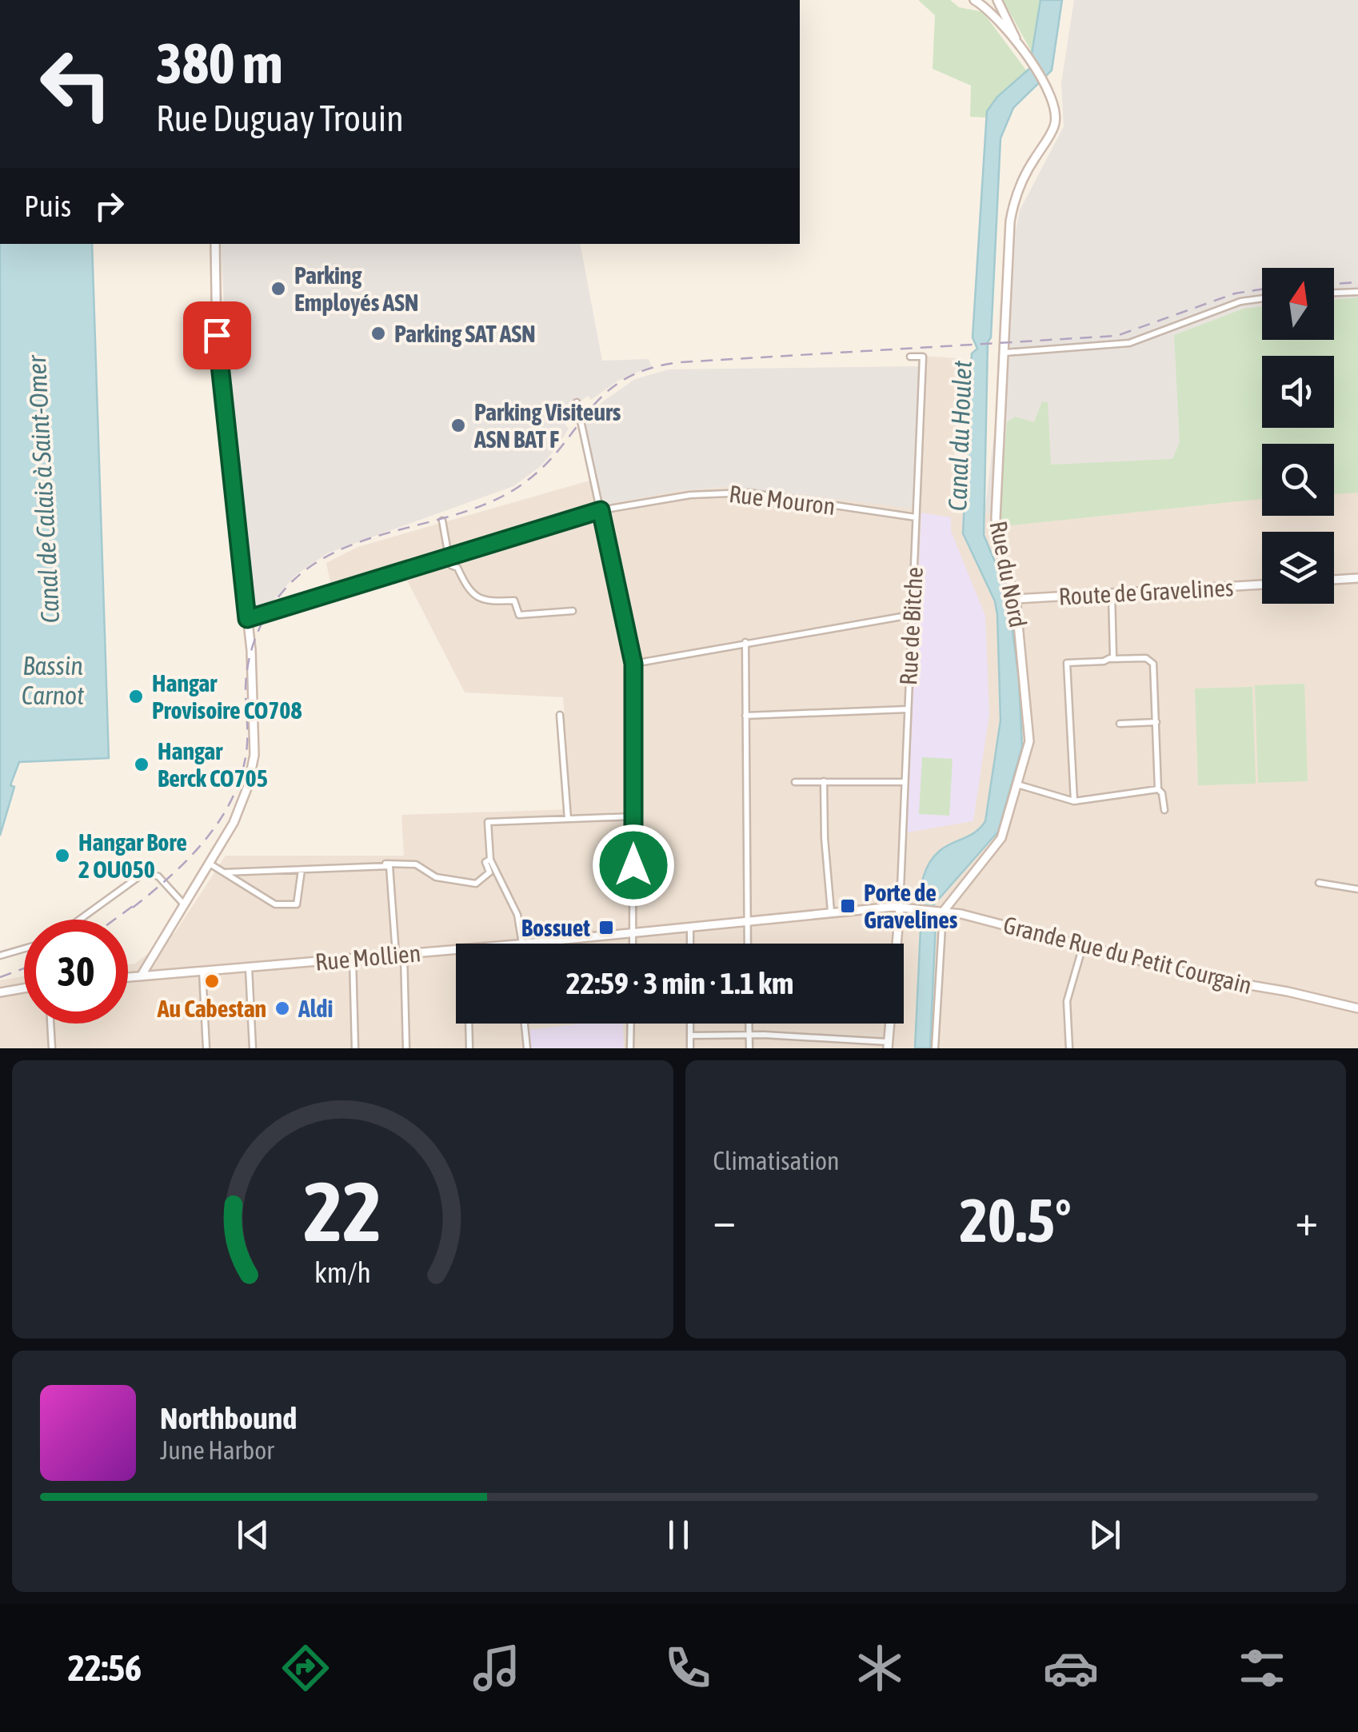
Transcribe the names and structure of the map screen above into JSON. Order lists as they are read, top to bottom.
{
  "streets": {
    "street": [
      "Rue Mouron",
      "Rue du Nord",
      "Route de Gravelines",
      "Rue de Bitche",
      "Grande Rue du Petit Courgain",
      "Rue Mollien"
    ]
  },
  "crossings": [
    ["Rue Mouron", "Rue de Bitche"],
    ["Rue du Nord", "Route de Gravelines"],
    ["Rue du Nord", "Grande Rue du Petit Courgain"],
    ["Rue de Bitche", "Rue Mollien"],
    ["Grande Rue du Petit Courgain", "Rue Mollien"]
  ],
  "water": ["Canal du Houlet", "Canal de Calais à Saint-Omer", "Bassin Carnot"],
  "places": {
    "other": [
      "Parking Employés ASN",
      "Parking SAT ASN",
      "Parking Visiteurs ASN BAT F",
      "Hangar Provisoire CO708",
      "Hangar Berck CO705",
      "Hangar Bore 2 OU050",
      "Au Cabestan",
      "Aldi"
    ],
    "transit": ["Porte de Gravelines", "Bossuet"]
  },
  "north": "top",
  "page": {
    "turn": ["380 m", "Rue Duguay Trouin"],
    "then": "Puis",
    "limit": "30",
    "trip": "22:59 · 3 min · 1.1 km",
    "tile": "Climatisation",
    "heat": ["−", "20.5°", "+"],
    "song": ["Northbound", "June Harbor"],
    "tabs": "22:56",
    "gauge": ["22", "km/h"]
  }
}
